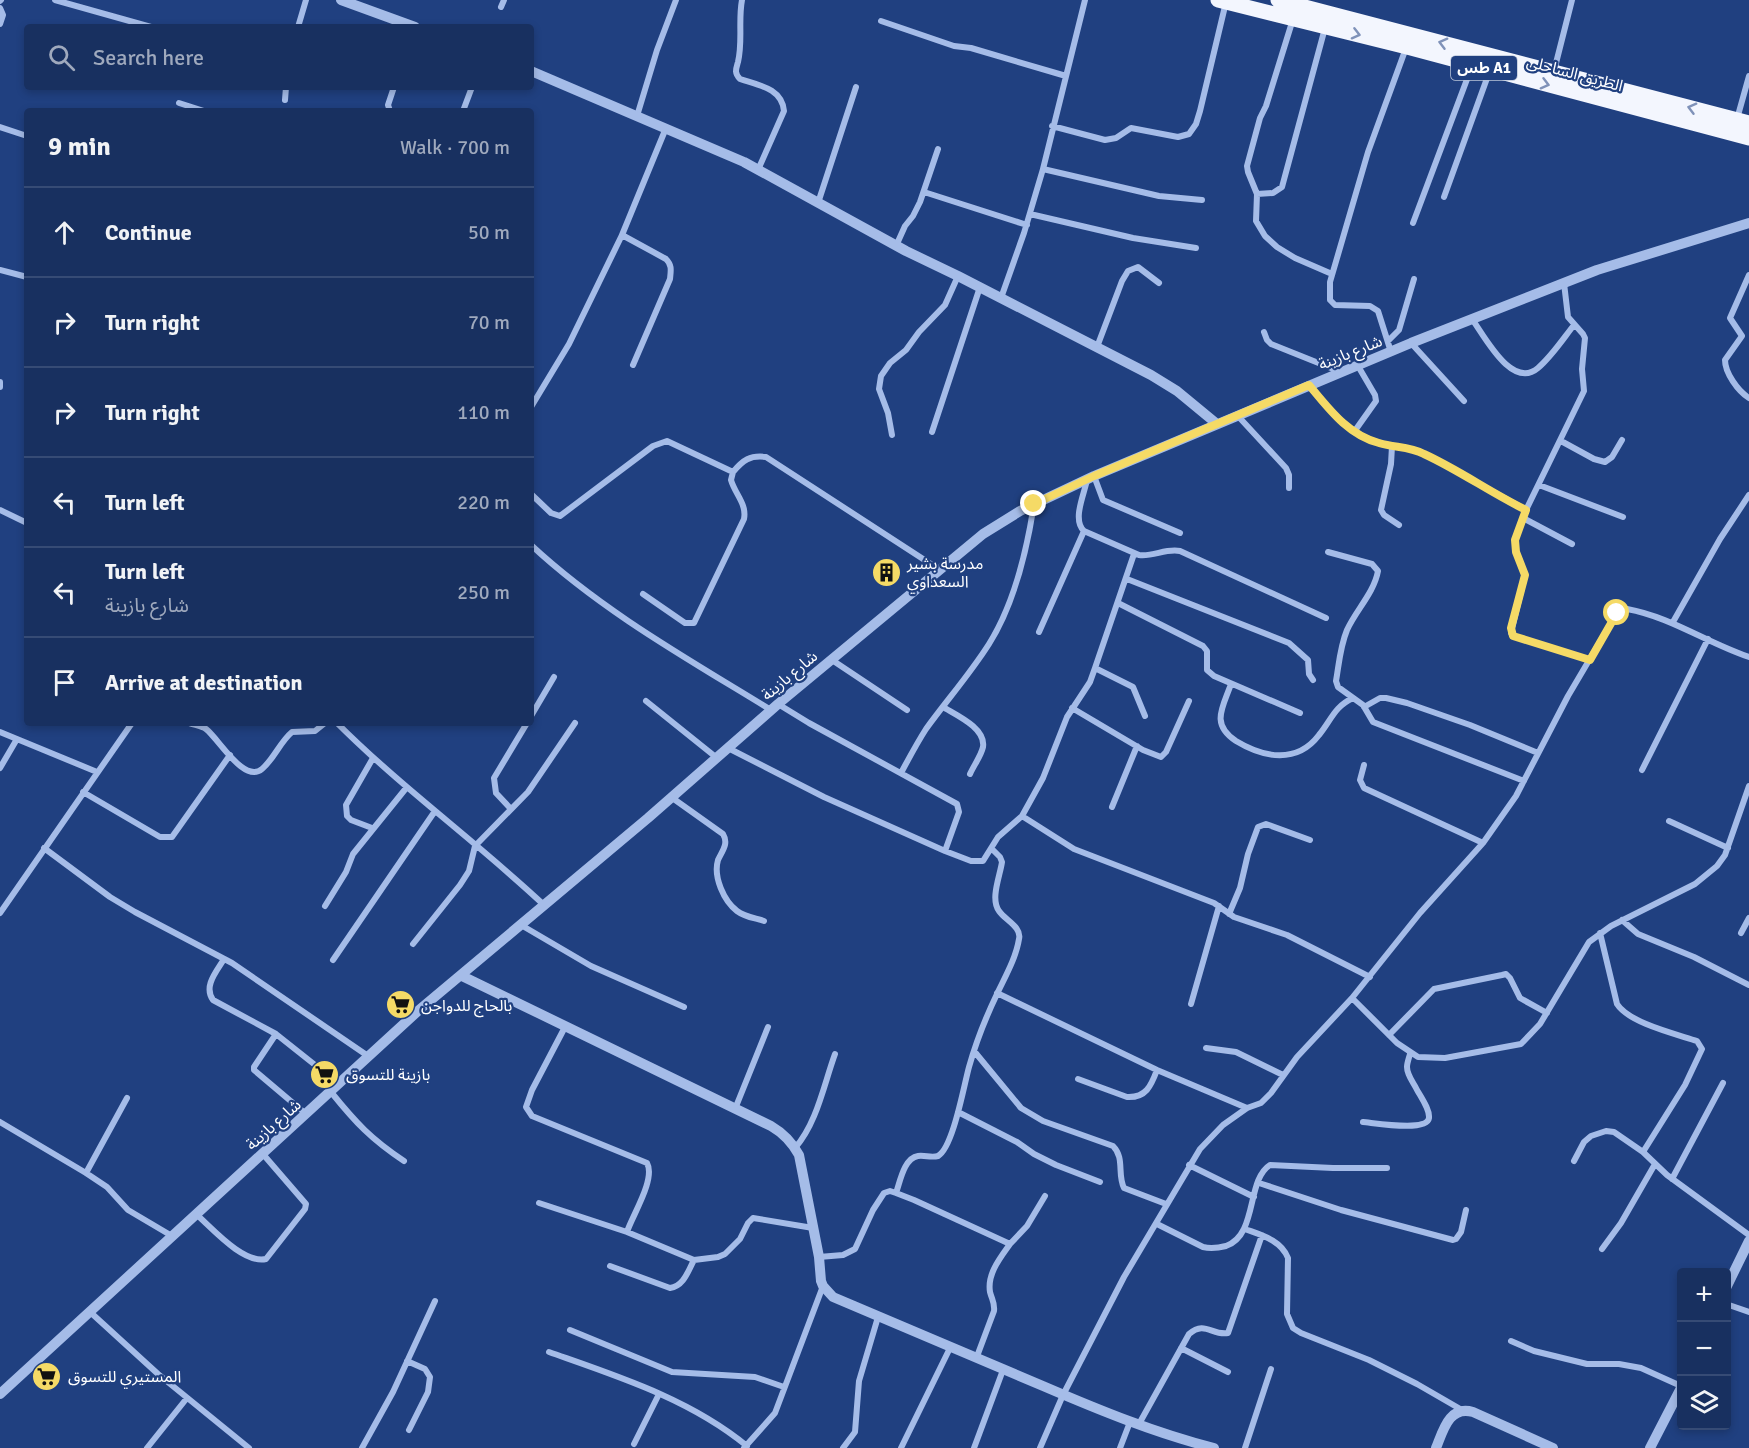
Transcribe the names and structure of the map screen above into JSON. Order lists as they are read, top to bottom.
{
  "streets": {
    "highway": ["طس A1", "الطريق الساحلى"],
    "street": ["شارع بازينة"]
  },
  "places": {
    "building": ["مدرسة بشير السعداوي"],
    "supermarket": ["بالحاج للدواجن", "بازينة للتسوق", "المستيري للتسوق"]
  },
  "page": {
    "search": "Search here",
    "heading": ["9 min", "Walk · 700 m"],
    "list": [
      ["Continue", "50 m"],
      ["Turn right", "70 m"],
      ["Turn right", "110 m"],
      ["Turn left", "220 m"],
      ["Turn left", "شارع بازينة", "250 m"],
      "Arrive at destination"
    ],
    "map_buttons": ["+", "−"]
  }
}
